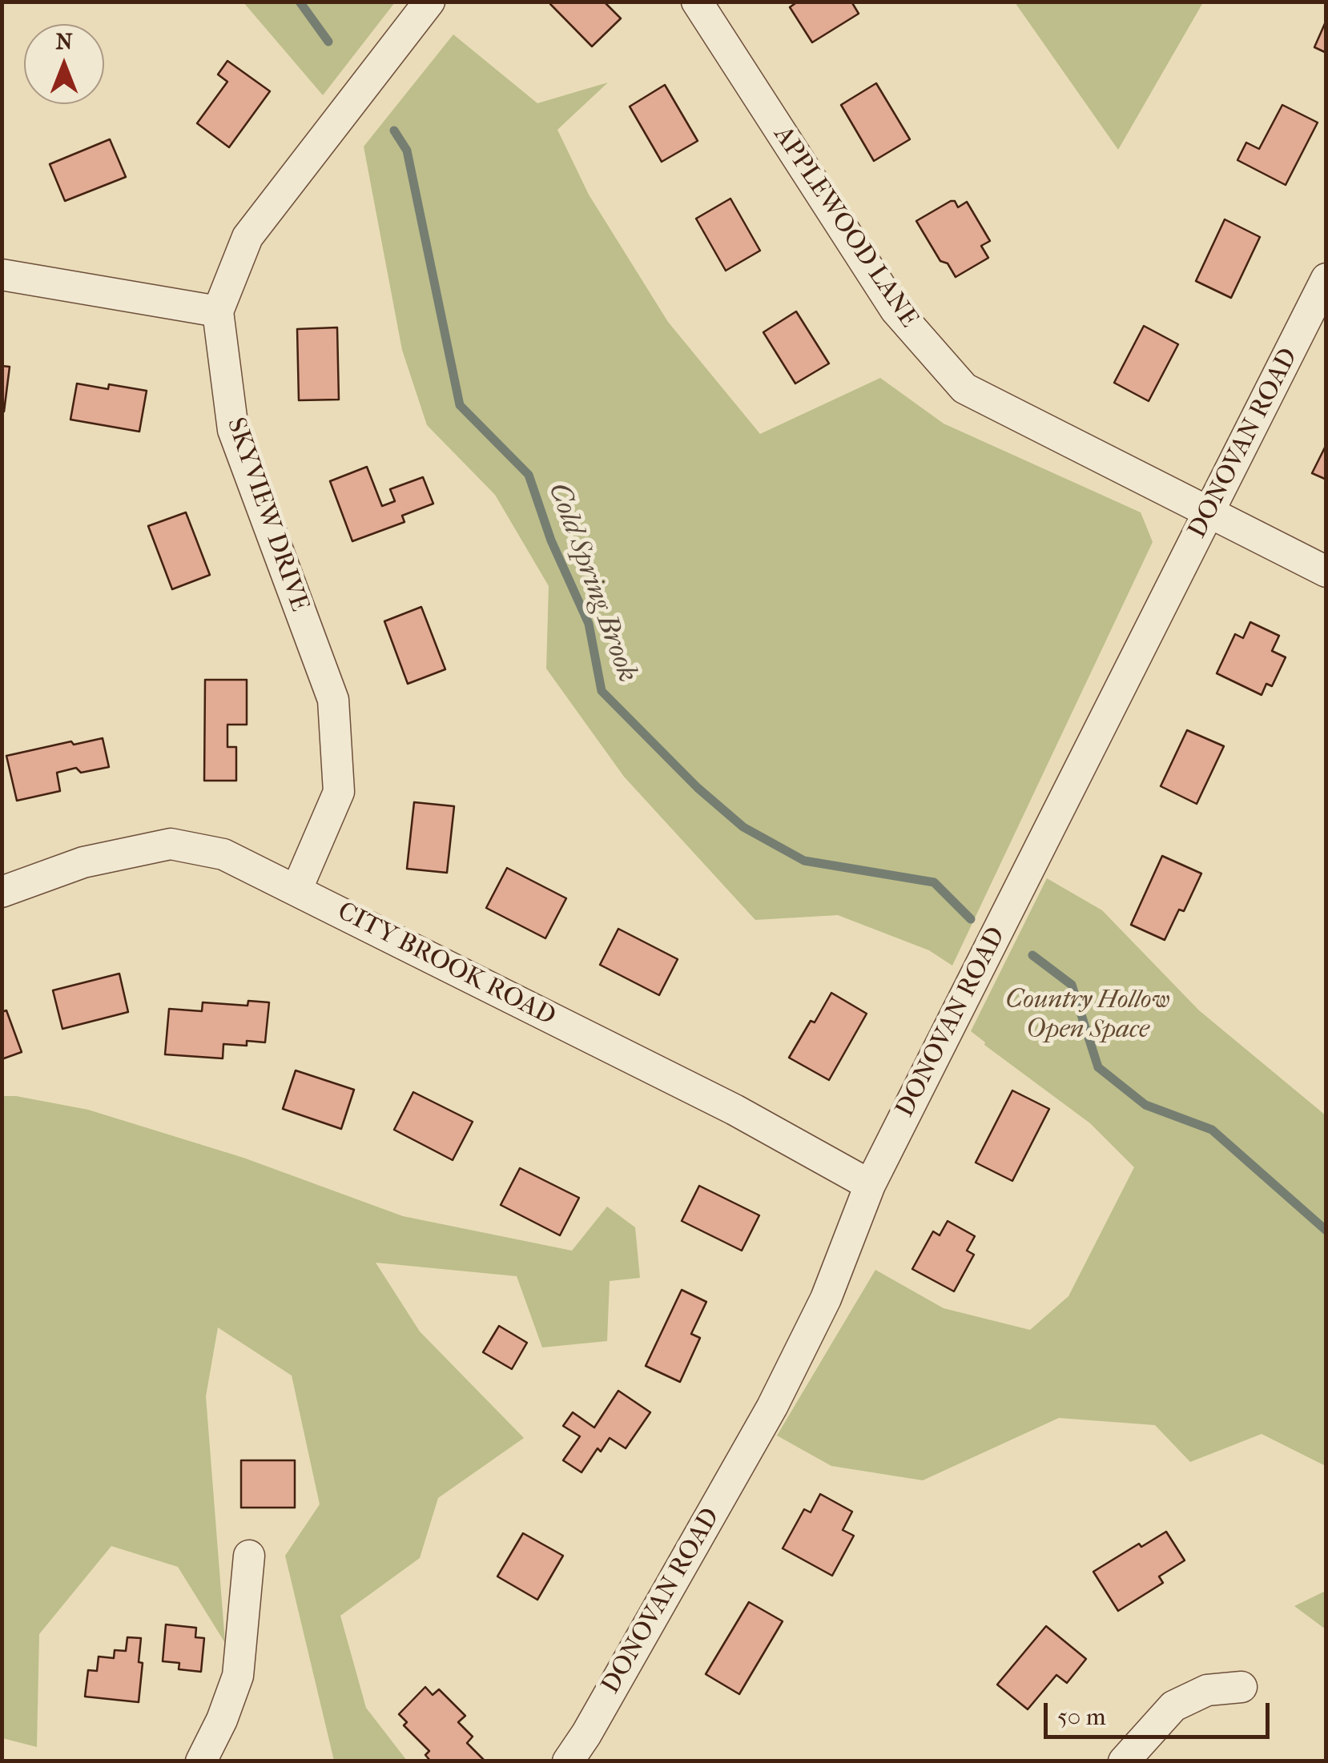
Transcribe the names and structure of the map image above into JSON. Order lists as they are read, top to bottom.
{
  "streets": {
    "street": [
      "APPLEWOOD LANE",
      "DONOVAN ROAD",
      "SKYVIEW DRIVE",
      "CITY BROOK ROAD"
    ]
  },
  "crossings": [
    ["APPLEWOOD LANE", "DONOVAN ROAD"],
    ["DONOVAN ROAD", "CITY BROOK ROAD"],
    ["SKYVIEW DRIVE", "CITY BROOK ROAD"]
  ],
  "water": ["Cold Spring Brook"],
  "parks": ["Country Hollow Open Space"],
  "scale_bar": "50 m",
  "north": "top"
}
